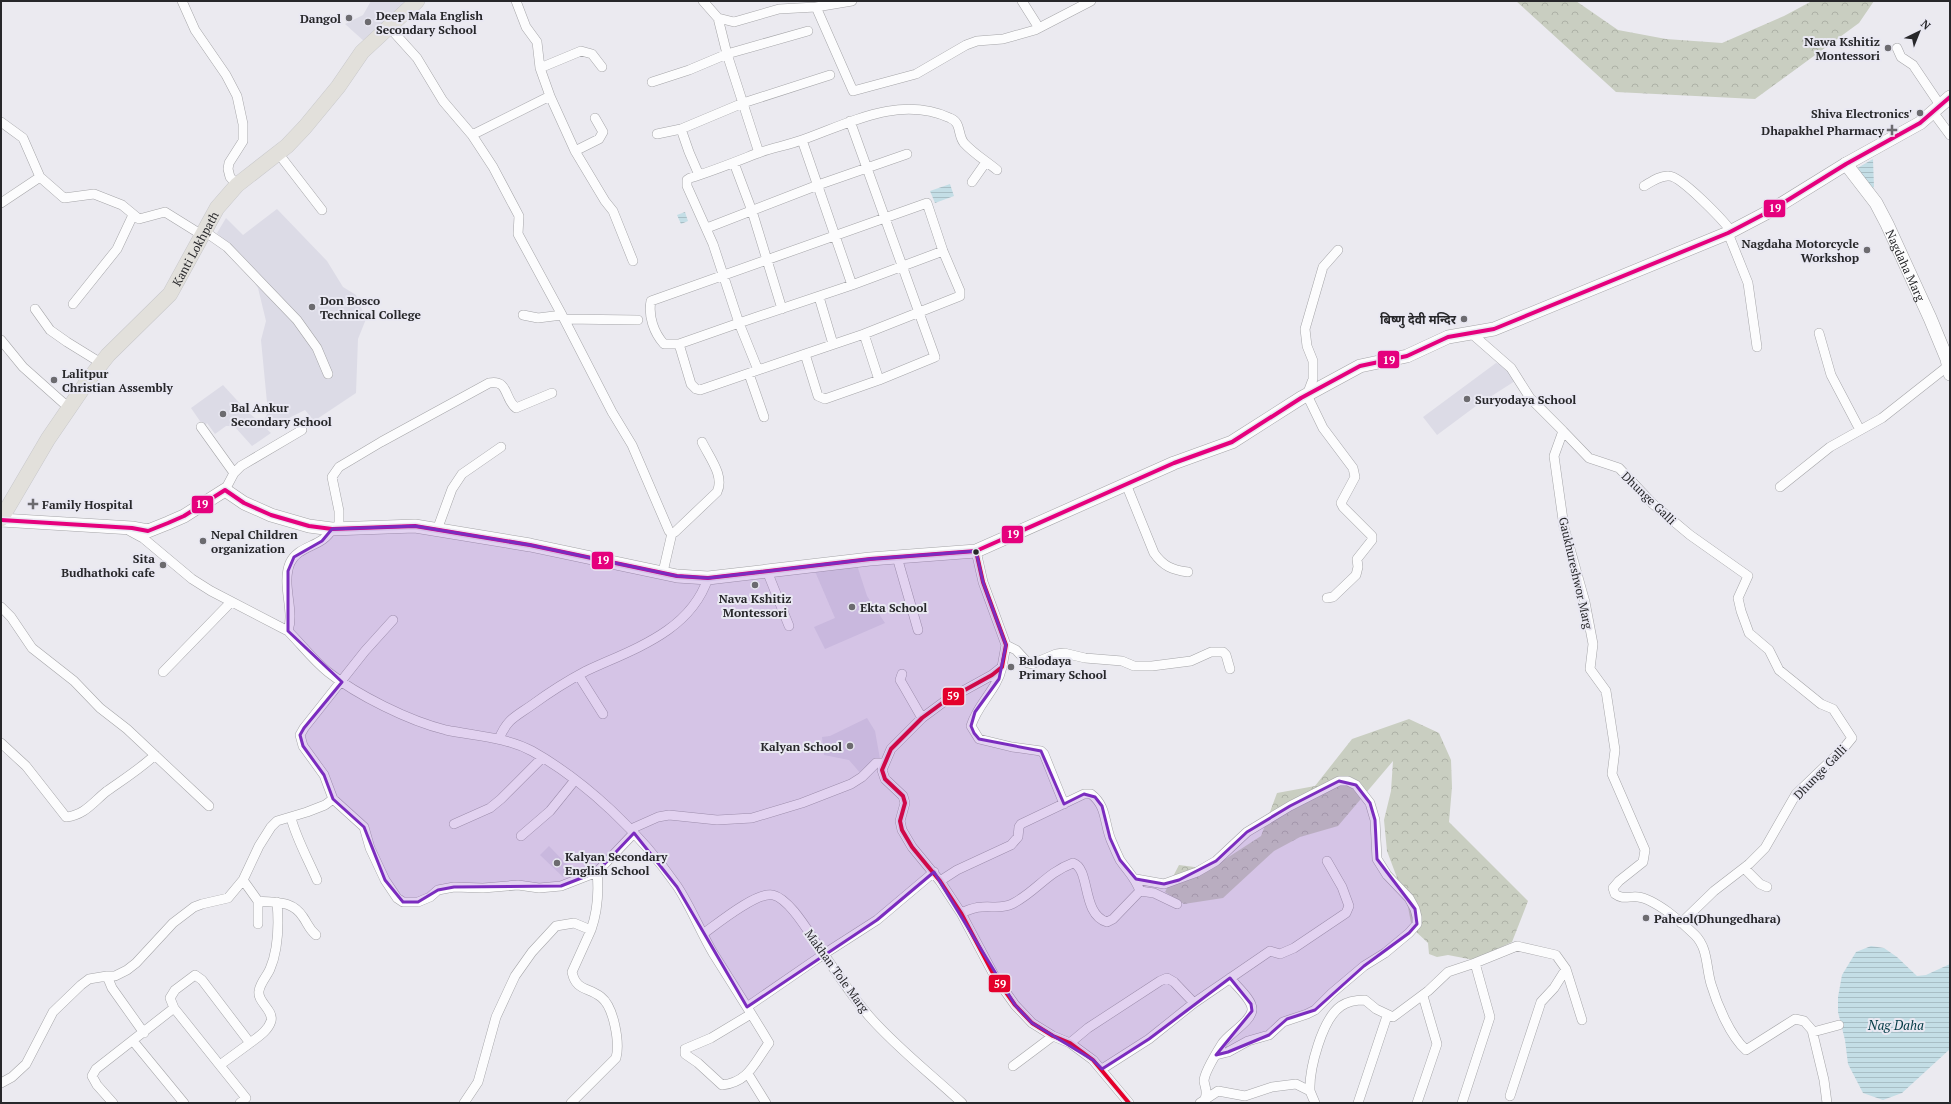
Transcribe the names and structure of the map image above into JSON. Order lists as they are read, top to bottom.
{
  "streets": {
    "main road": ["Kanti Lokhpath", "Nagdaha Marg"],
    "street": ["Dhunge Galli", "Gaukhureshwor Marg", "Makhan Tole Marg"]
  },
  "crossings": [
    ["Dhunge Galli", "Gaukhureshwor Marg"]
  ],
  "water": ["Nag Daha"],
  "places": {
    "other": [
      "Dangol",
      "Deep Mala English Secondary School",
      "Nawa Kshitiz Montessori",
      "Shiva Electronics'",
      "Nagdaha Motorcycle Workshop",
      "Don Bosco Technical College",
      "बिष्णु देवी मन्दिर",
      "Lalitpur Christian Assembly",
      "Suryodaya School",
      "Bal Ankur Secondary School",
      "Nepal Children organization",
      "Sita Budhathoki cafe",
      "Nava Kshitiz Montessori",
      "Ekta School",
      "Balodaya Primary School",
      "Kalyan School",
      "Kalyan Secondary English School",
      "Paheol(Dhungedhara)"
    ],
    "health": ["Dhapakhel Pharmacy", "Family Hospital"]
  },
  "lines": ["transit line 19", "transit line 59"],
  "north": "top right"
}
